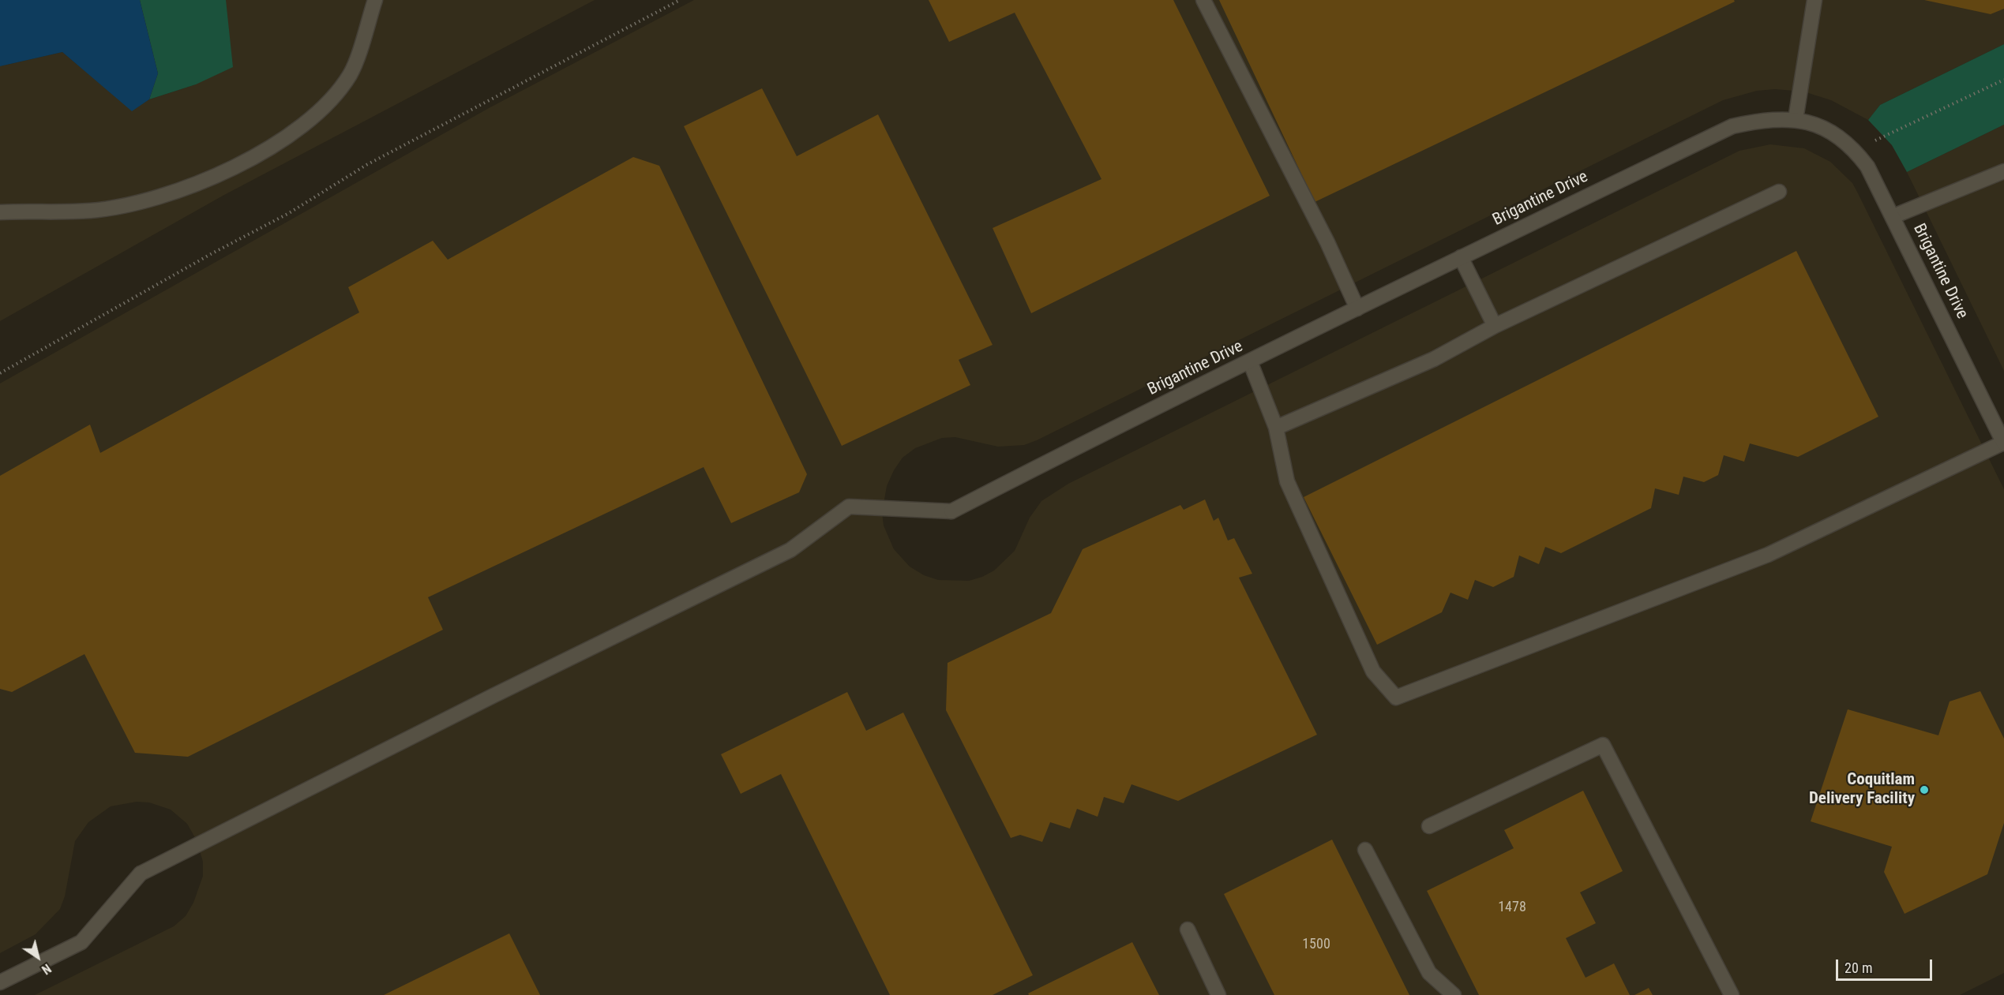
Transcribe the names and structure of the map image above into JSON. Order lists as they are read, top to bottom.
{
  "streets": {
    "street": ["Brigantine Drive"]
  },
  "places": ["Coquitlam Delivery Facility"],
  "house_numbers": ["1478", "1500"],
  "scale_bar": "20 m",
  "north": "bottom right"
}
